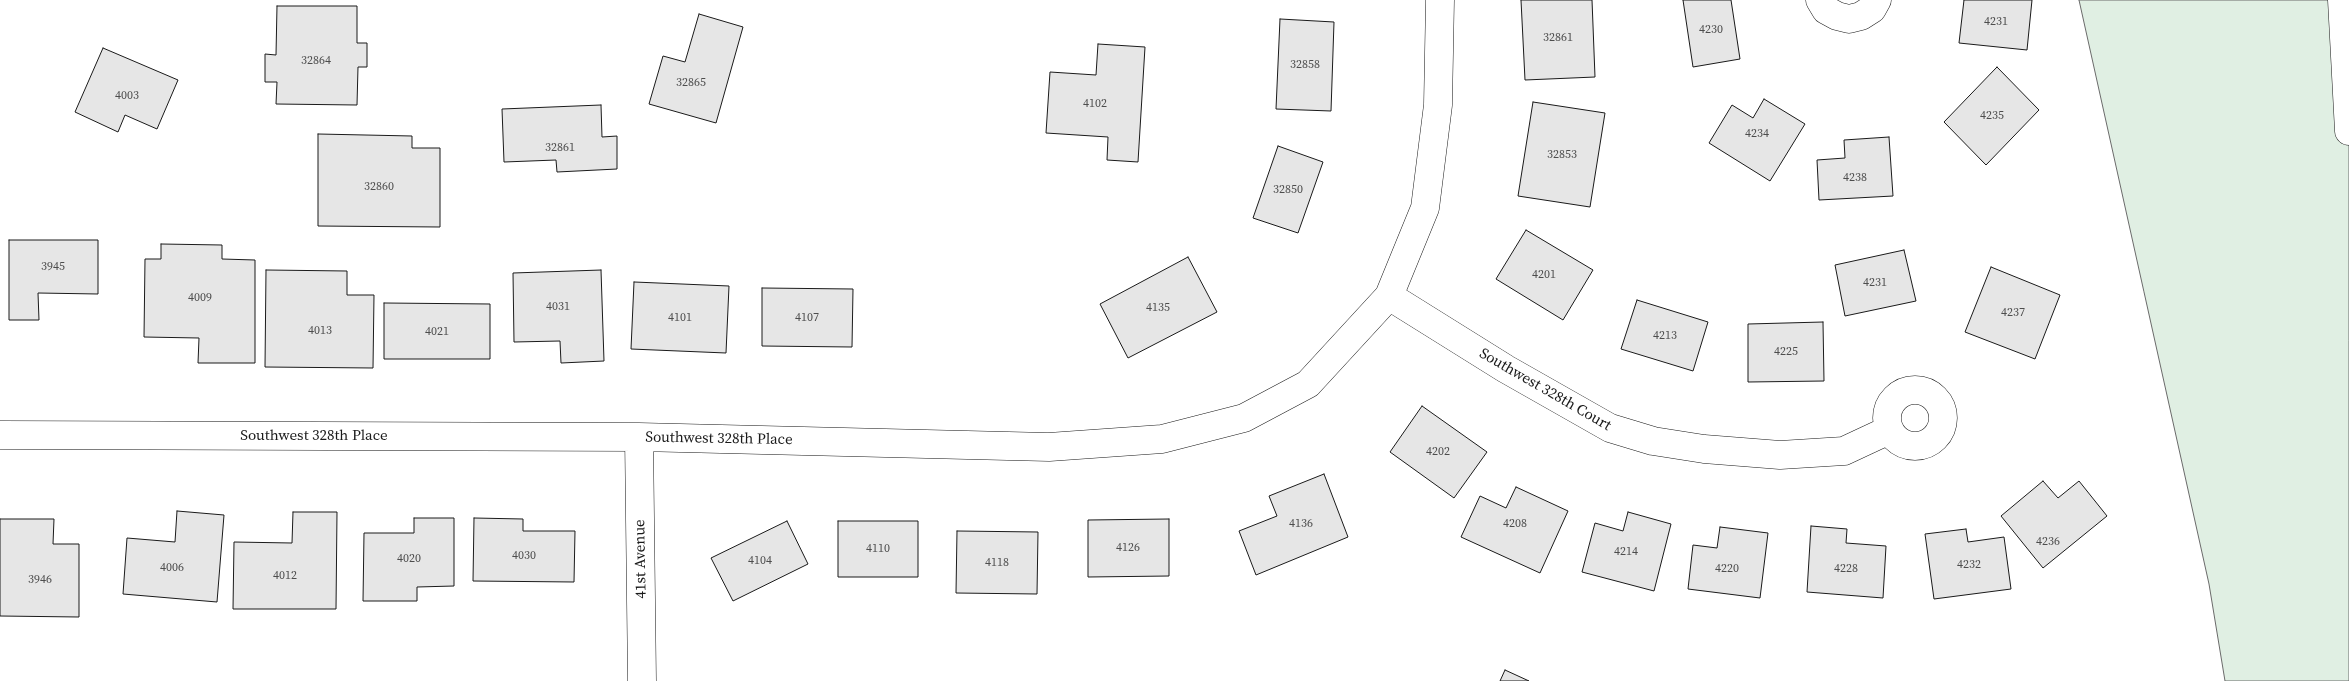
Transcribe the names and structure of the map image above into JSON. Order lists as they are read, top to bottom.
{
  "streets": {
    "street": ["Southwest 328th Court", "Southwest 328th Place", "41st Avenue"]
  },
  "crossings": [
    ["Southwest 328th Court", "Southwest 328th Place"],
    ["Southwest 328th Place", "41st Avenue"]
  ],
  "house_numbers": [
    "4231",
    "4230",
    "32861",
    "32864",
    "32858",
    "32865",
    "4003",
    "4102",
    "4235",
    "4234",
    "32861",
    "32853",
    "4238",
    "32860",
    "32850",
    "3945",
    "4201",
    "4231",
    "4009",
    "4031",
    "4135",
    "4237",
    "4101",
    "4107",
    "4013",
    "4021",
    "4213",
    "4225",
    "4202",
    "4136",
    "4208",
    "4236",
    "4126",
    "4110",
    "4214",
    "4030",
    "4020",
    "4104",
    "4118",
    "4232",
    "4006",
    "4220",
    "4228",
    "4012",
    "3946"
  ]
}
